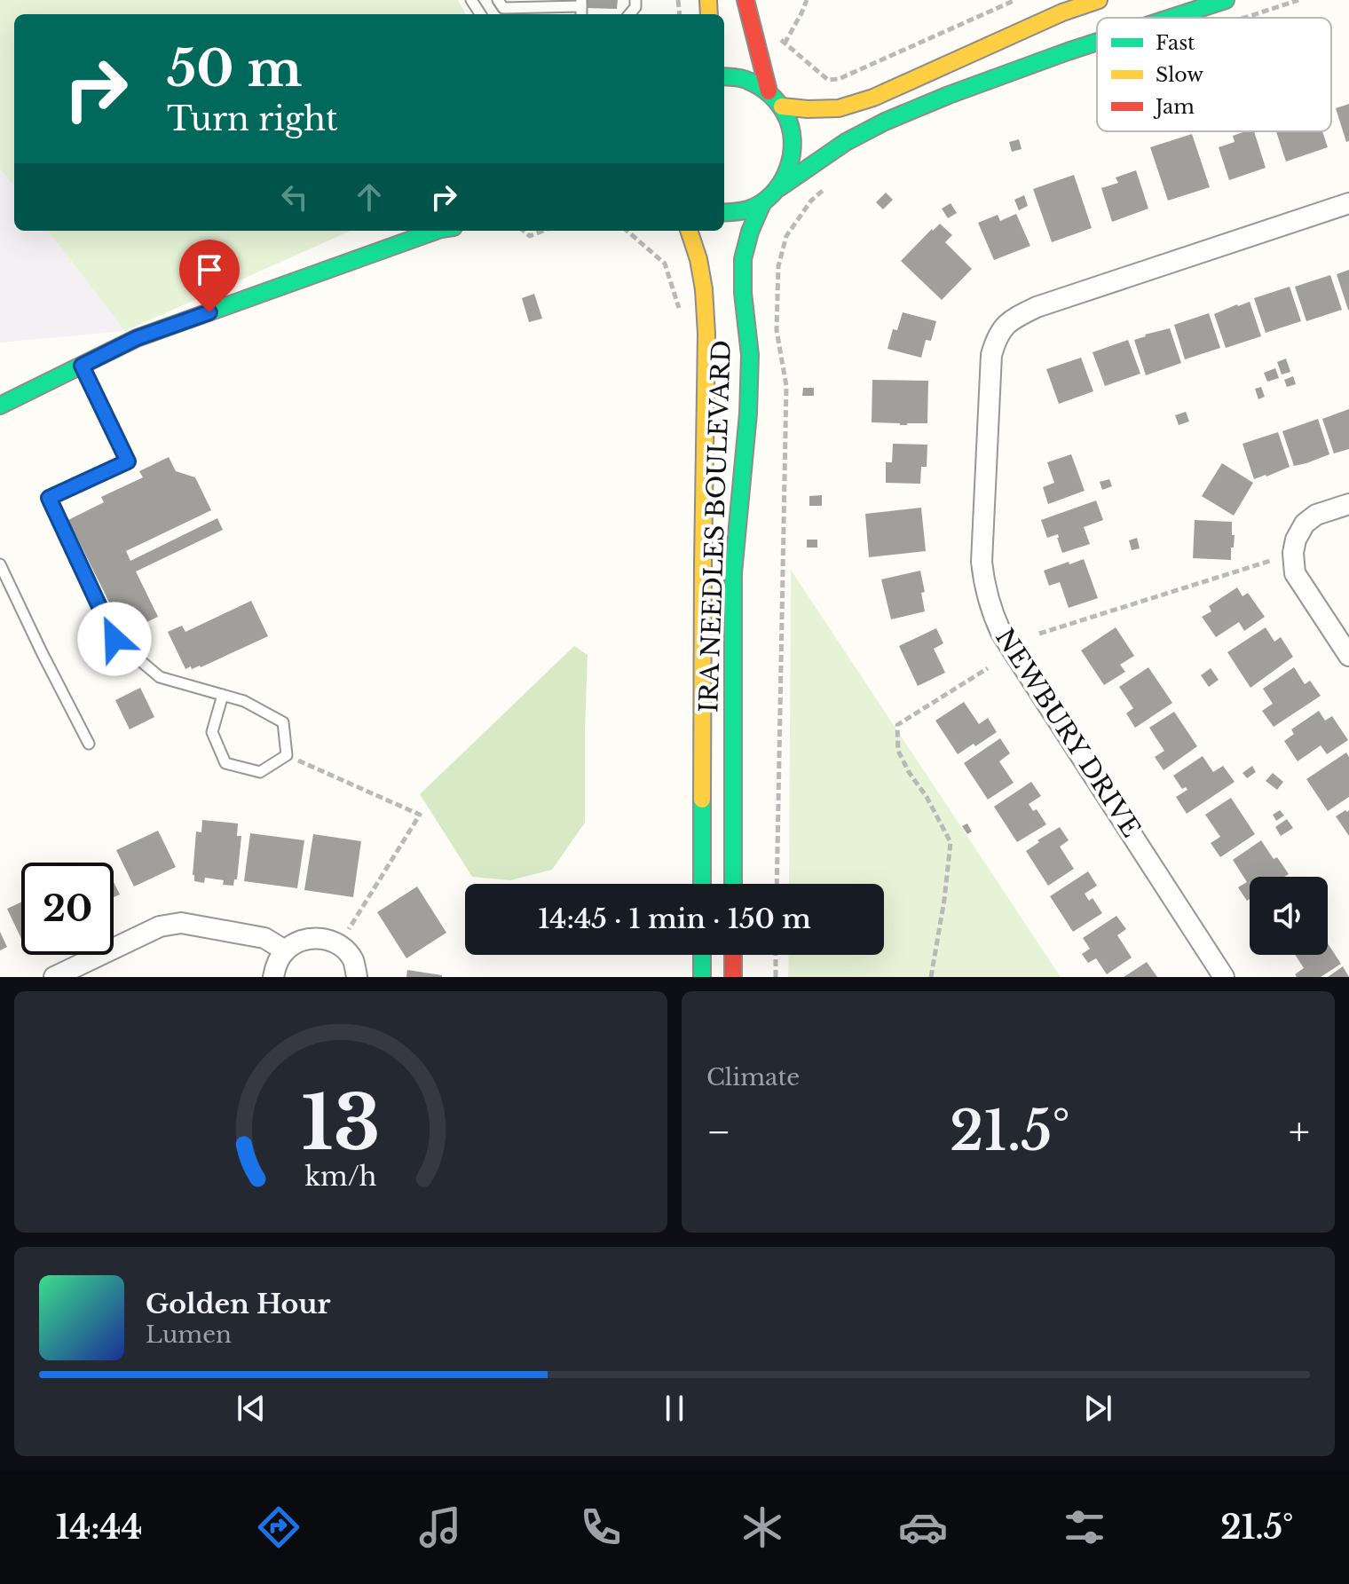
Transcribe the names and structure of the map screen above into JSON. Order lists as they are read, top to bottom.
{
  "streets": {
    "main road": ["IRA NEEDLES BOULEVARD"],
    "street": ["NEWBURY DRIVE"]
  },
  "legend": ["Fast", "Slow", "Jam"],
  "page": {
    "turn": ["50 m", "Turn right"],
    "limit": "20",
    "trip": "14:45 · 1 min · 150 m",
    "tile": "Climate",
    "heat": ["−", "21.5°", "+"],
    "song": ["Golden Hour", "Lumen"],
    "tabs": ["14:44", "21.5°"],
    "gauge": ["13", "km/h"]
  }
}
